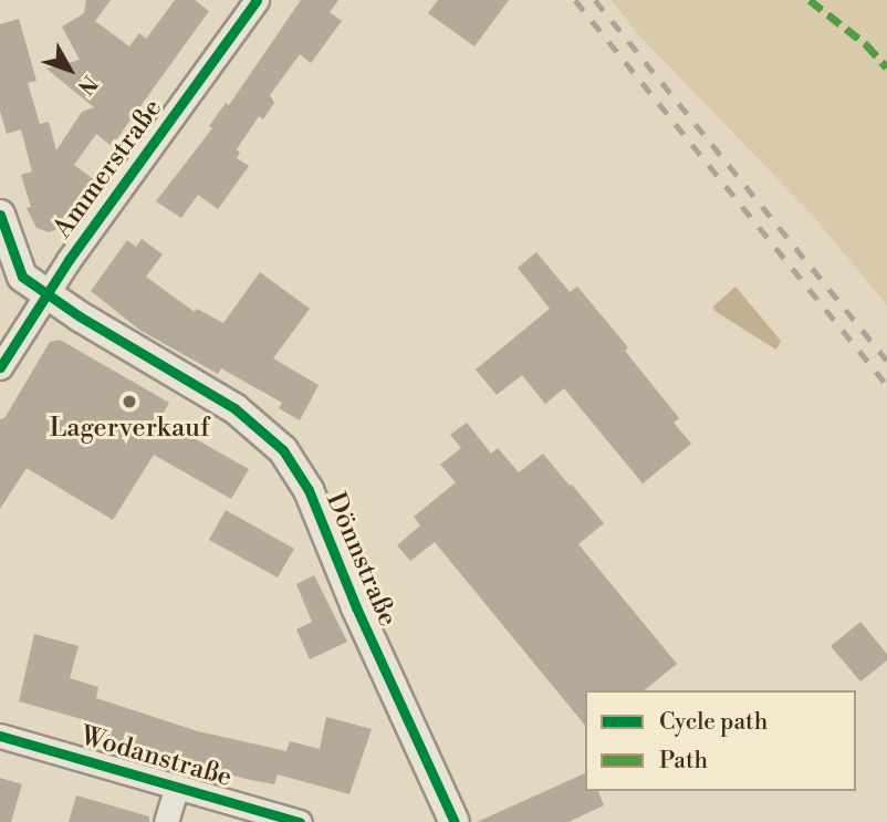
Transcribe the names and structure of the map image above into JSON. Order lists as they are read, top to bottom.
{
  "streets": {
    "street": ["Ammerstraße", "Dönnstraße", "Wodanstraße"]
  },
  "crossings": [
    ["Ammerstraße", "Dönnstraße"]
  ],
  "places": ["Lagerverkauf"],
  "legend": ["Cycle path", "Path"],
  "north": "bottom right"
}
